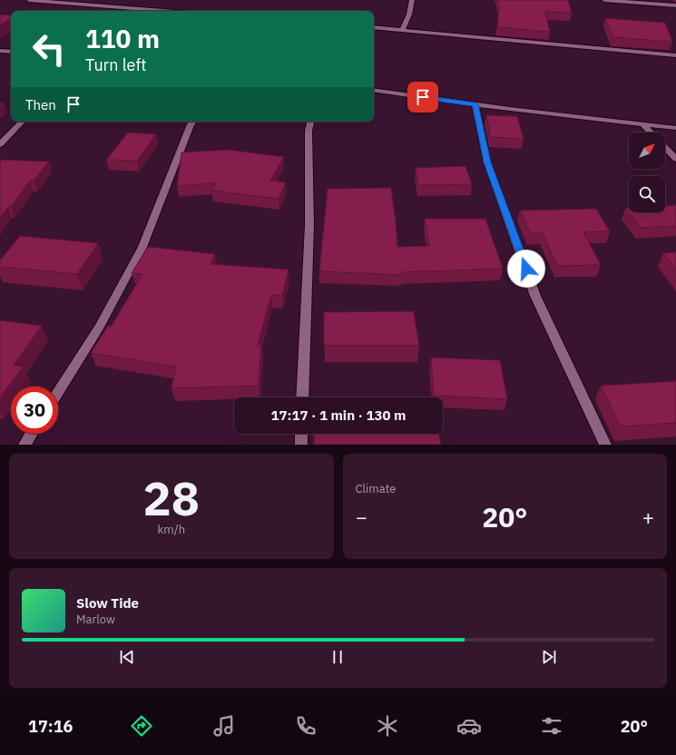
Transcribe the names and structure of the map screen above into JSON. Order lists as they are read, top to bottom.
{
  "north": "top right",
  "page": {
    "turn": ["110 m", "Turn left"],
    "then": "Then",
    "limit": "30",
    "trip": "17:17 · 1 min · 130 m",
    "tile": [
      ["28", "km/h"],
      "Climate"
    ],
    "heat": ["−", "20°", "+"],
    "song": ["Slow Tide", "Marlow"],
    "tabs": ["17:16", "20°"]
  }
}
